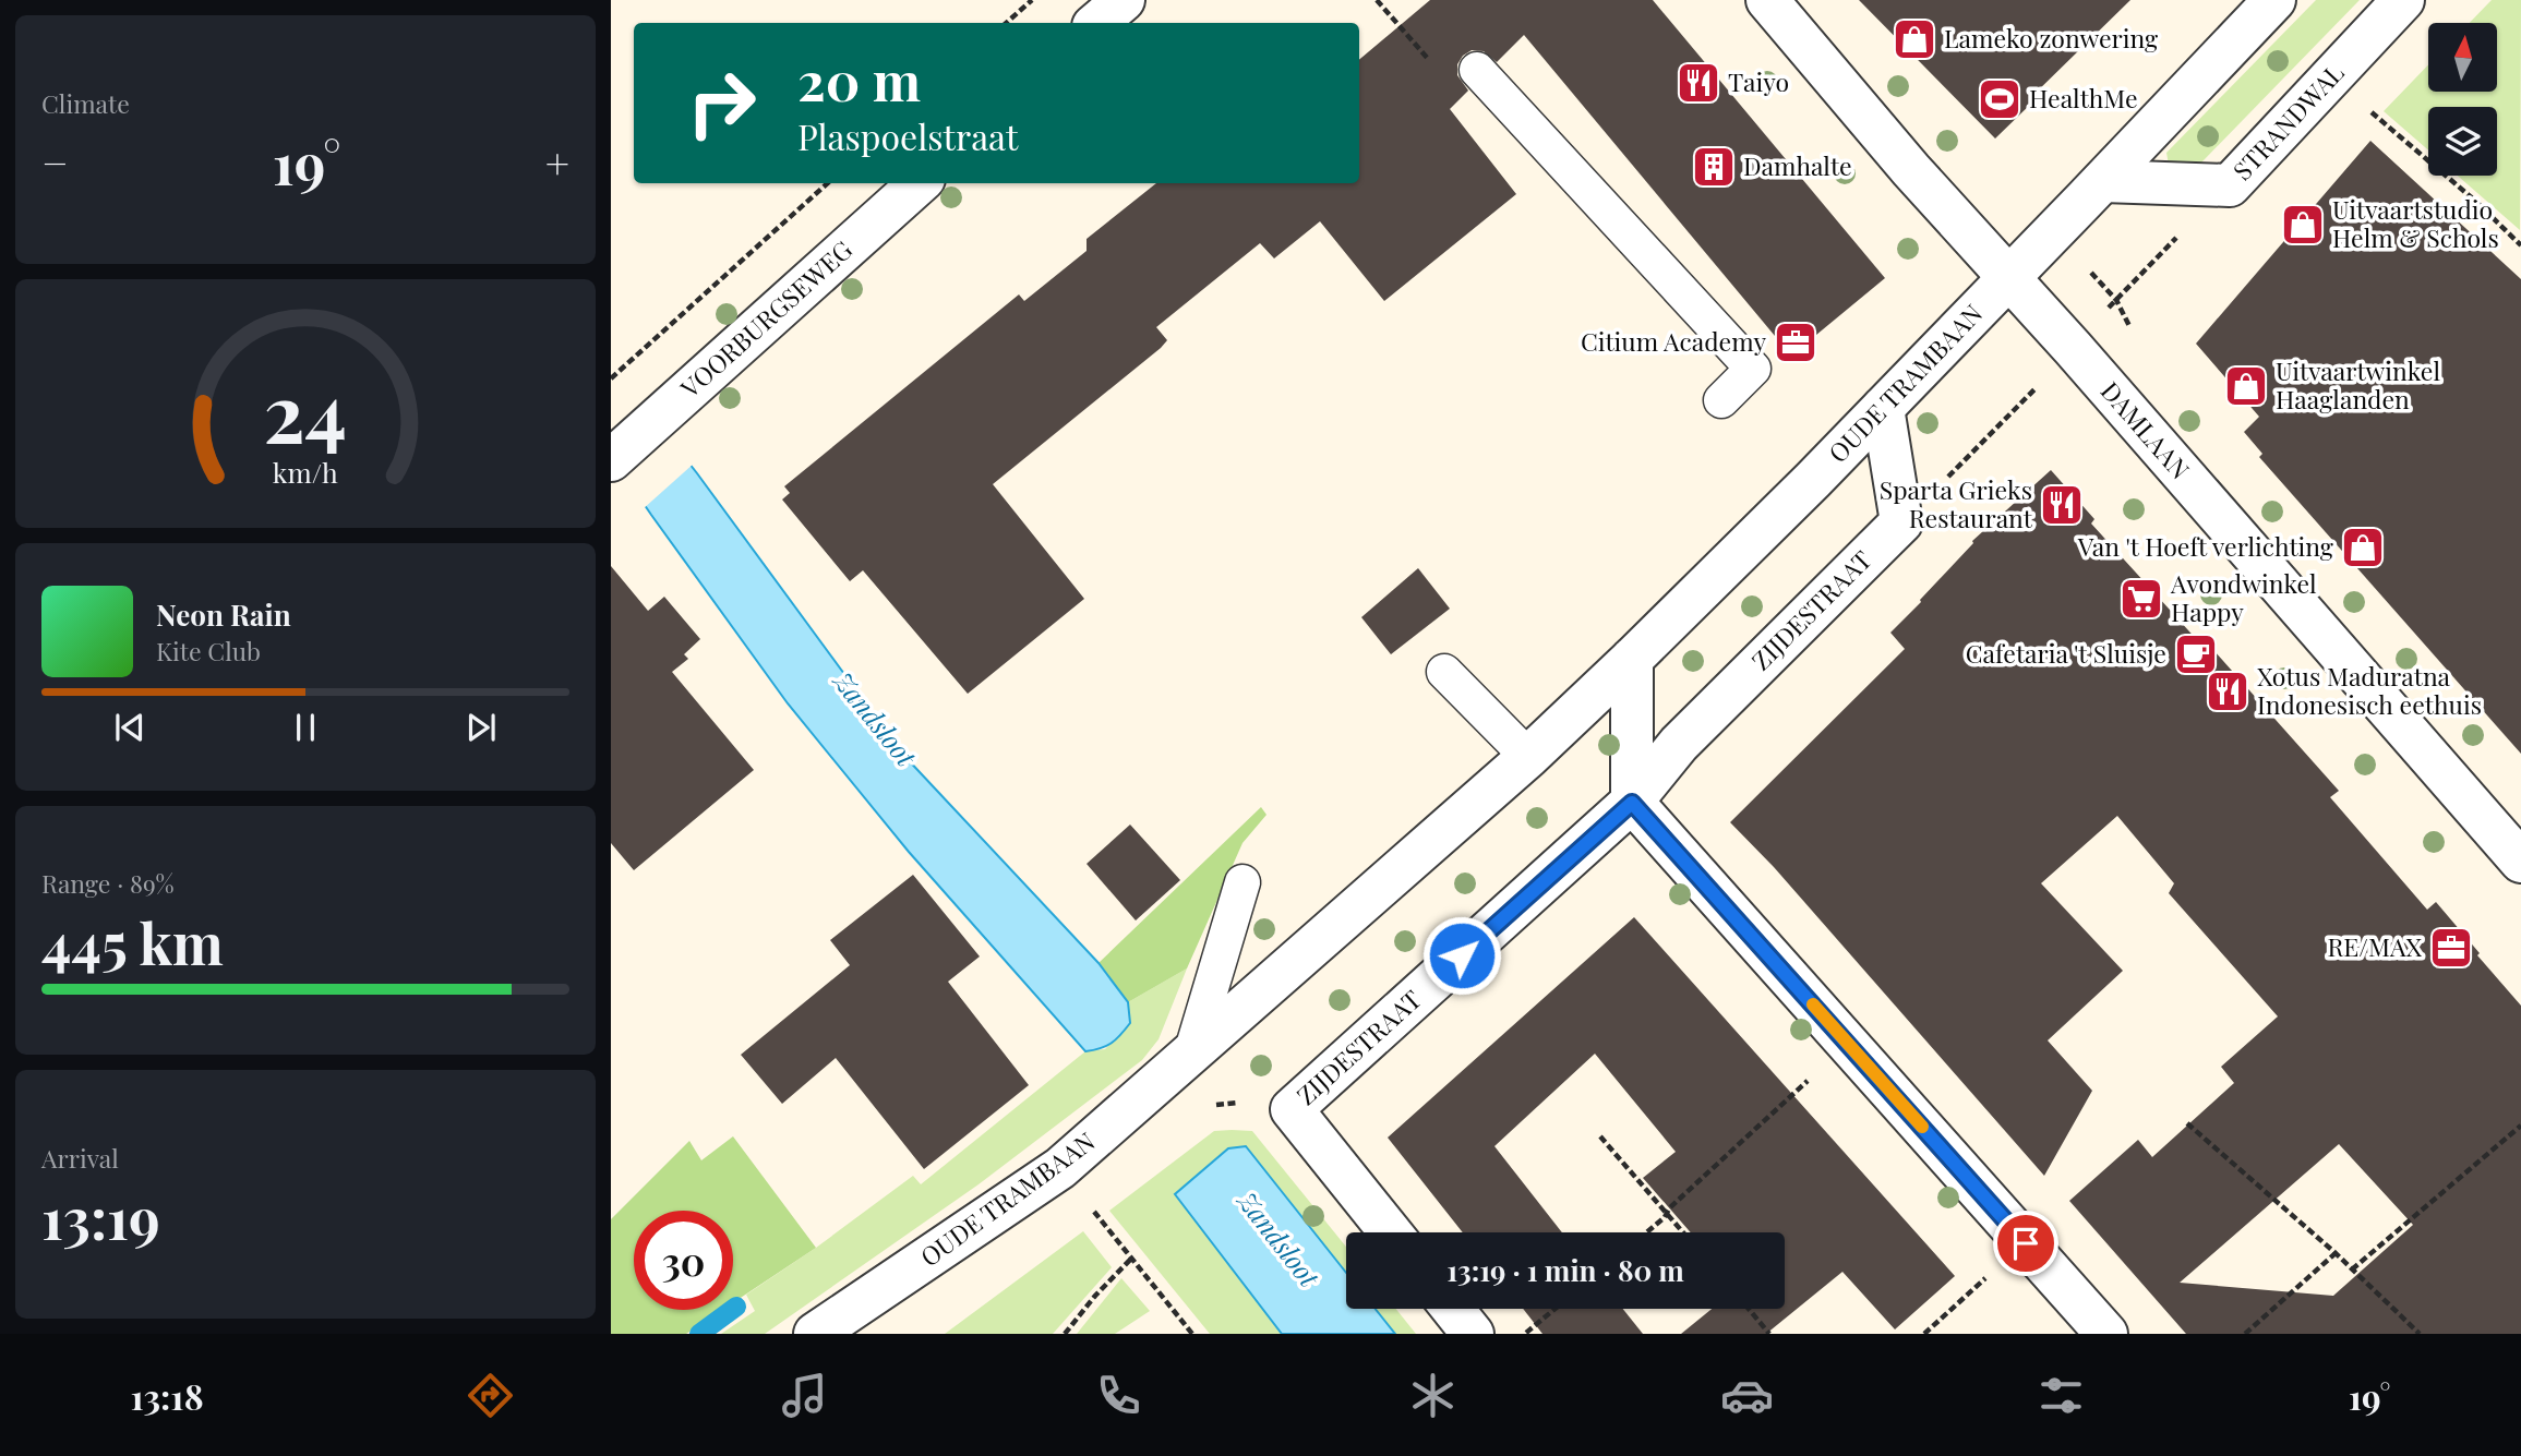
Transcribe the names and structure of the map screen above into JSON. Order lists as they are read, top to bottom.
{
  "streets": {
    "street": [
      "STRANDWAL",
      "VOORBURGSEWEG",
      "OUDE TRAMBAAN",
      "DAMLAAN",
      "ZIJDESTRAAT"
    ]
  },
  "crossings": [
    ["STRANDWAL", "OUDE TRAMBAAN"],
    ["OUDE TRAMBAAN", "DAMLAAN"]
  ],
  "water": ["Zandsloot"],
  "places": {
    "shop": [
      "Lameko zonwering",
      "Uitvaartstudio Helm & Schols",
      "Uitvaartwinkel Haaglanden",
      "Van 't Hoeft verlichting"
    ],
    "restaurant": ["Taiyo", "Sparta Grieks Restaurant", "Xotus Maduratna Indonesisch eethuis"],
    "sports": ["HealthMe"],
    "building": ["Damhalte"],
    "office": ["Citium Academy", "RE/MAX"],
    "supermarket": ["Avondwinkel Happy"],
    "cafe": ["Cafetaria 't Sluisje"]
  },
  "north": "top",
  "page": {
    "tile": [
      "Climate",
      ["Range · 89%", "445 km"],
      ["Arrival", "13:19"]
    ],
    "turn": ["20 m", "Plaspoelstraat"],
    "heat": ["−", "19°", "+"],
    "song": ["Neon Rain", "Kite Club"],
    "limit": "30",
    "trip": "13:19 · 1 min · 80 m",
    "tabs": ["13:18", "19°"],
    "gauge": ["24", "km/h"]
  }
}
